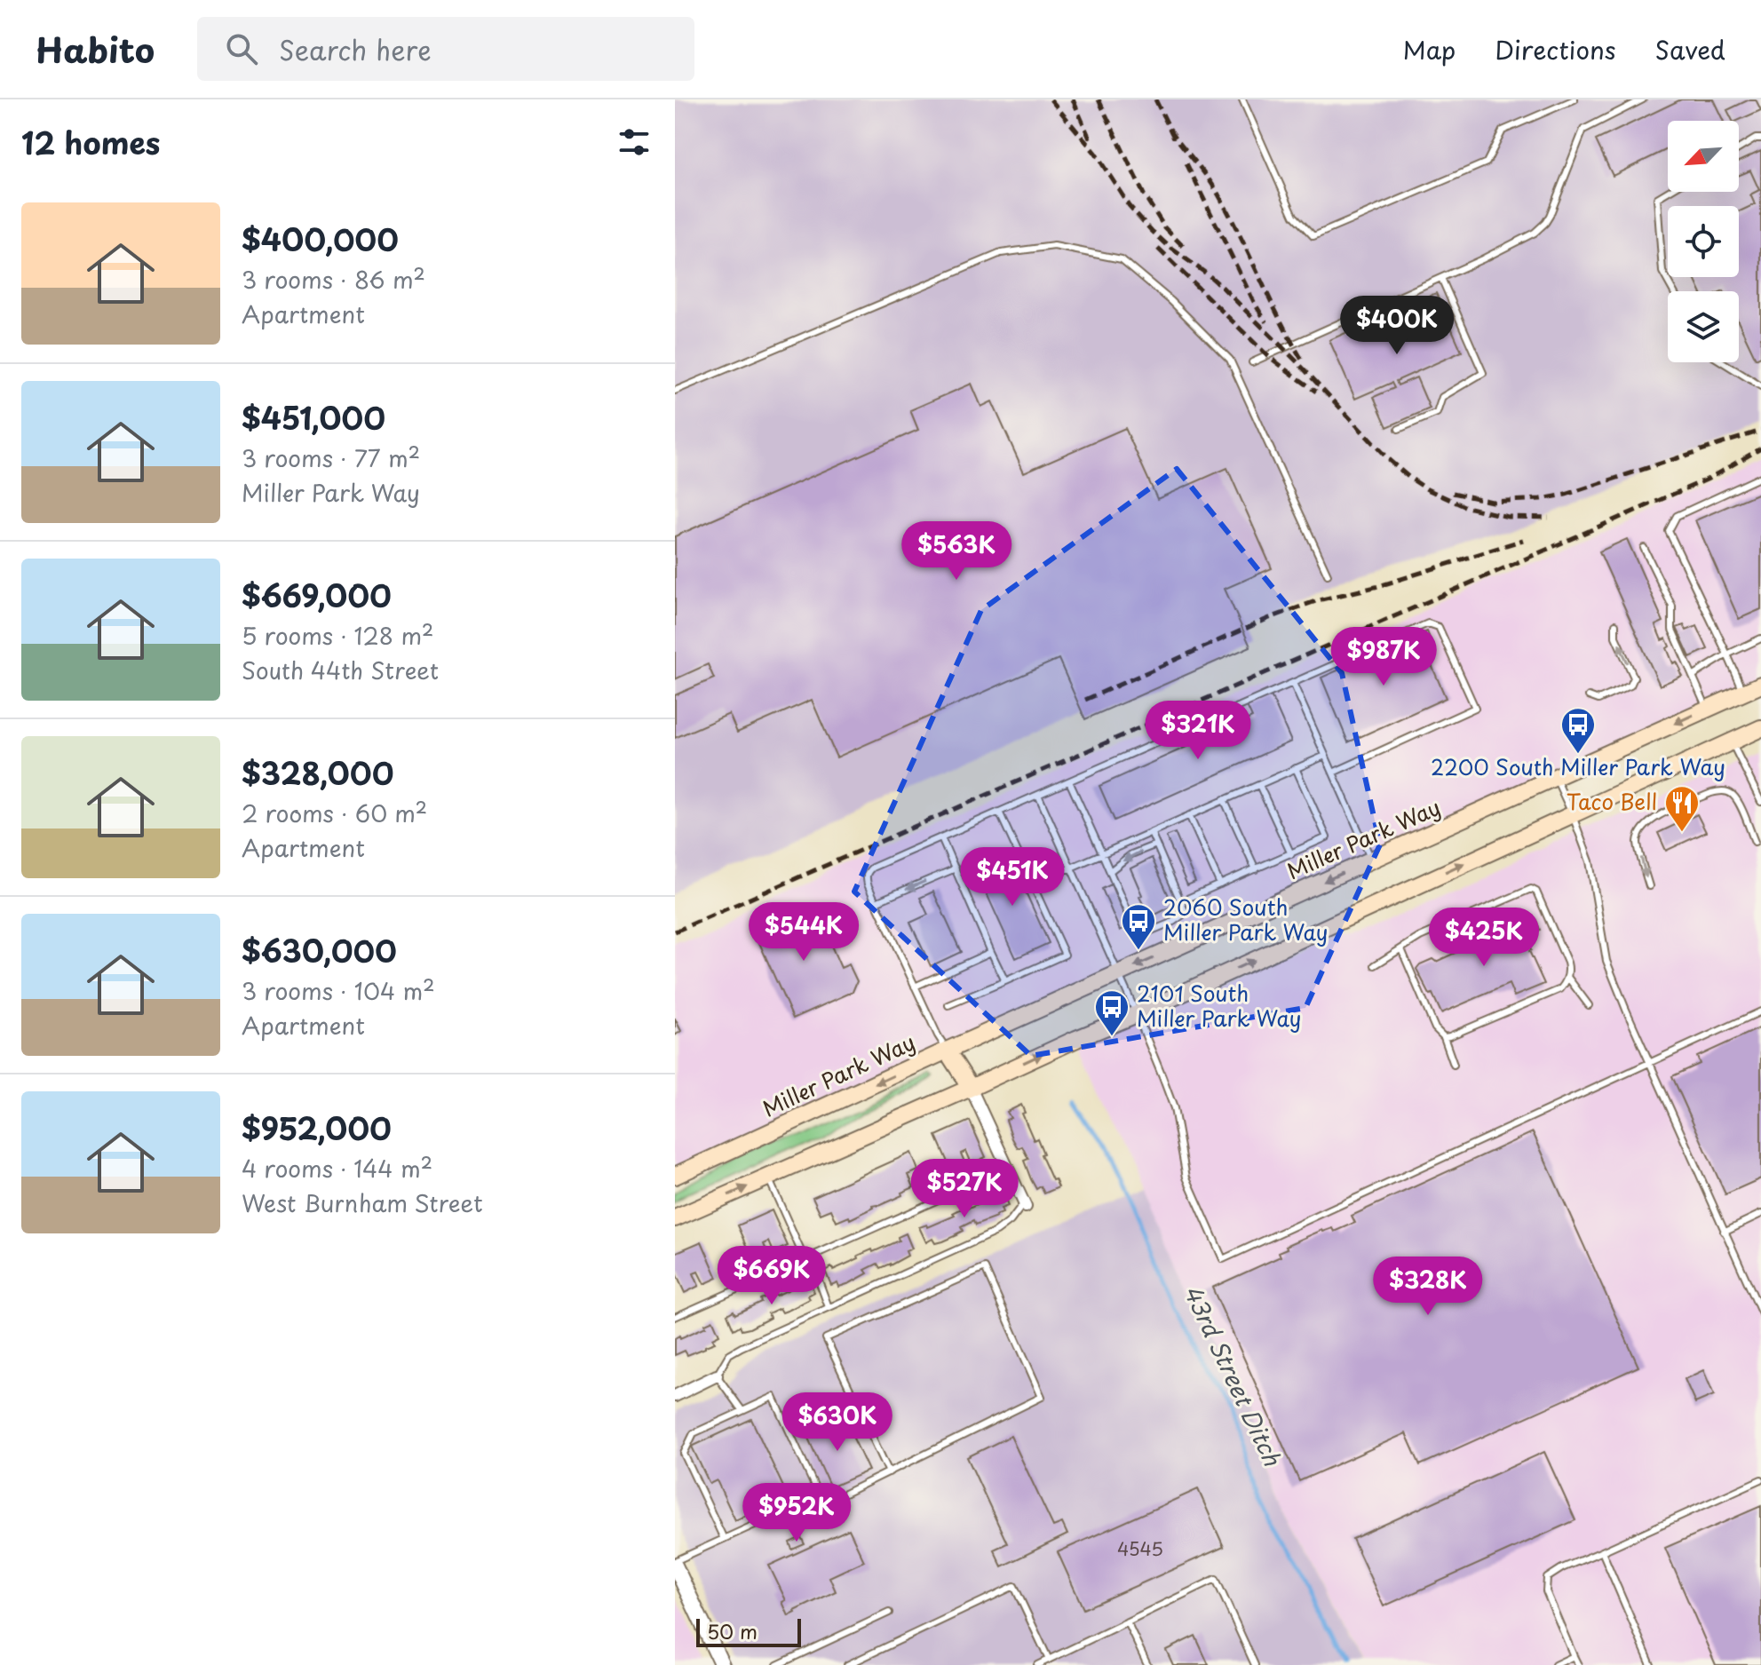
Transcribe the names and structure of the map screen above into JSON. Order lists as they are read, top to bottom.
{
  "streets": {
    "main road": ["Miller Park Way"]
  },
  "water": ["43rd Street Ditch"],
  "places": {
    "bus stop": ["2200 South Miller Park Way", "2060 South Miller Park Way", "2101 South Miller Park Way"],
    "restaurant": ["Taco Bell"]
  },
  "house_numbers": ["4545"],
  "scale_bar": "50 m",
  "north": "bottom left",
  "page": {
    "header": "Habito",
    "search": "Search here",
    "nav": ["Map", "Directions", "Saved"],
    "heading": "12 homes",
    "list": [
      {
        "name": "$400,000",
        "note": "3 rooms · 86 m² · Apartment"
      },
      {
        "name": "$451,000",
        "note": "3 rooms · 77 m² · Miller Park Way"
      },
      {
        "name": "$669,000",
        "note": "5 rooms · 128 m² · South 44th Street"
      },
      {
        "name": "$328,000",
        "note": "2 rooms · 60 m² · Apartment"
      },
      {
        "name": "$630,000",
        "note": "3 rooms · 104 m² · Apartment"
      },
      {
        "name": "$952,000",
        "note": "4 rooms · 144 m² · West Burnham Street"
      }
    ],
    "price": [
      "$400K",
      "$563K",
      "$987K",
      "$321K",
      "$451K",
      "$544K",
      "$425K",
      "$527K",
      "$669K",
      "$328K",
      "$630K",
      "$952K"
    ],
    "scale": "50 m"
  }
}
